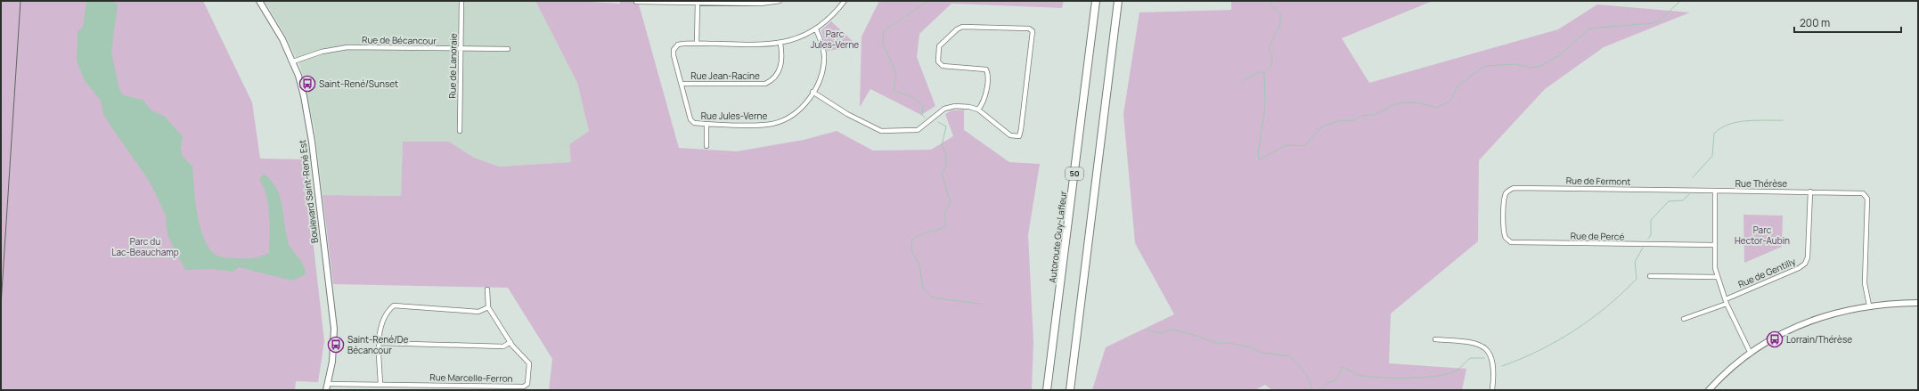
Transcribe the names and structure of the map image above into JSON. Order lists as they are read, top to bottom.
{
  "streets": {
    "highway": ["50", "Autoroute Guy-Lafleur"],
    "street": [
      "Rue de Bécancour",
      "Rue de Lanoraie",
      "Rue Jean-Racine",
      "Rue Jules-Verne",
      "Rue de Fermont",
      "Rue Thérèse",
      "Boulevard Saint-René Est",
      "Rue de Percé",
      "Rue de Gentilly",
      "Rue Marcelle-Ferron"
    ]
  },
  "crossings": [
    ["Rue de Bécancour", "Rue de Lanoraie"],
    ["Rue de Bécancour", "Boulevard Saint-René Est"],
    ["Rue Jean-Racine", "Rue Jules-Verne"],
    ["Rue de Fermont", "Rue Thérèse"],
    ["Rue de Fermont", "Rue de Percé"],
    ["Rue Thérèse", "Rue de Gentilly"],
    ["Boulevard Saint-René Est", "Rue Marcelle-Ferron"]
  ],
  "parks": ["Parc Jules-Verne", "Parc Hector-Aubin", "Parc du Lac-Beauchamp"],
  "places": {
    "bus stop": ["Saint-René/Sunset", "Lorrain/Thérèse", "Saint-René/De Bécancour"]
  },
  "scale_bar": "200 m"
}
